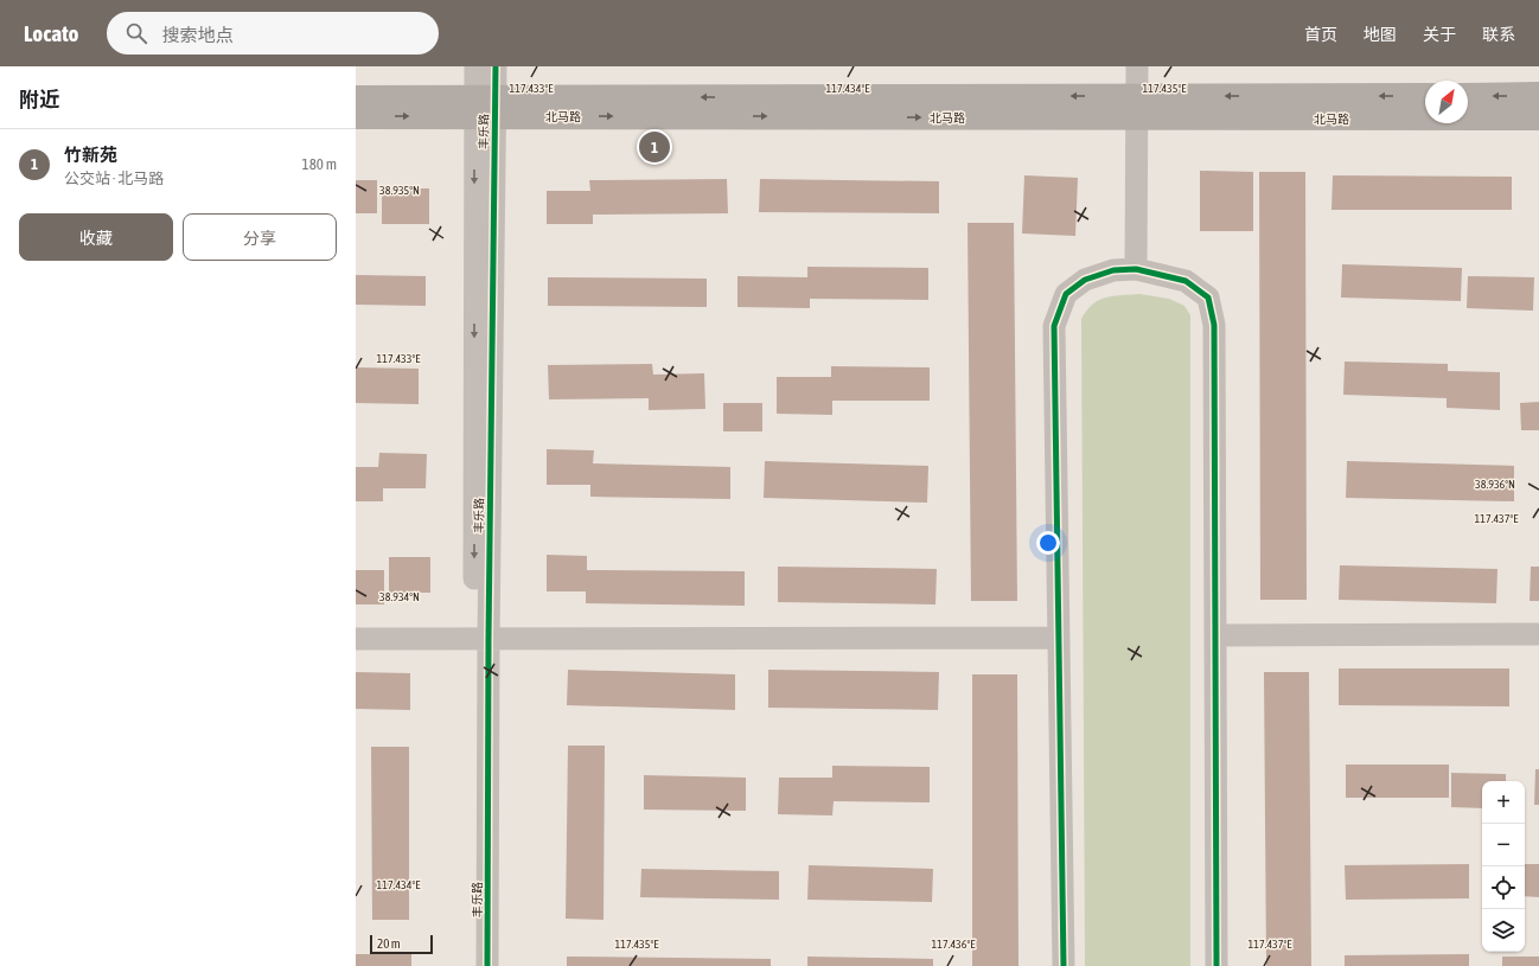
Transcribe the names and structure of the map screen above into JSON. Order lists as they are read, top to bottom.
{
  "streets": {
    "main road": ["北马路"],
    "street": ["丰乐路"]
  },
  "crossings": [
    ["北马路", "丰乐路"]
  ],
  "scale_bar": "20 m",
  "north": "top right",
  "page": {
    "header": "Locato",
    "search": "搜索地点",
    "nav": [
      "首页",
      "地图",
      "关于",
      "联系"
    ],
    "heading": "附近",
    "list": [
      {
        "mark": "1",
        "name": "竹新苑",
        "note": "公交站 · 北马路",
        "value": "180 m"
      }
    ],
    "pins": "1",
    "buttons": ["收藏", "分享"],
    "map_buttons": ["+", "−"],
    "scale": "20 m"
  },
  "coordinates": [
    "117.433°E",
    "117.434°E",
    "117.435°E",
    "38.935°N",
    "38.936°N",
    "117.437°E",
    "38.934°N",
    "117.436°E"
  ]
}
